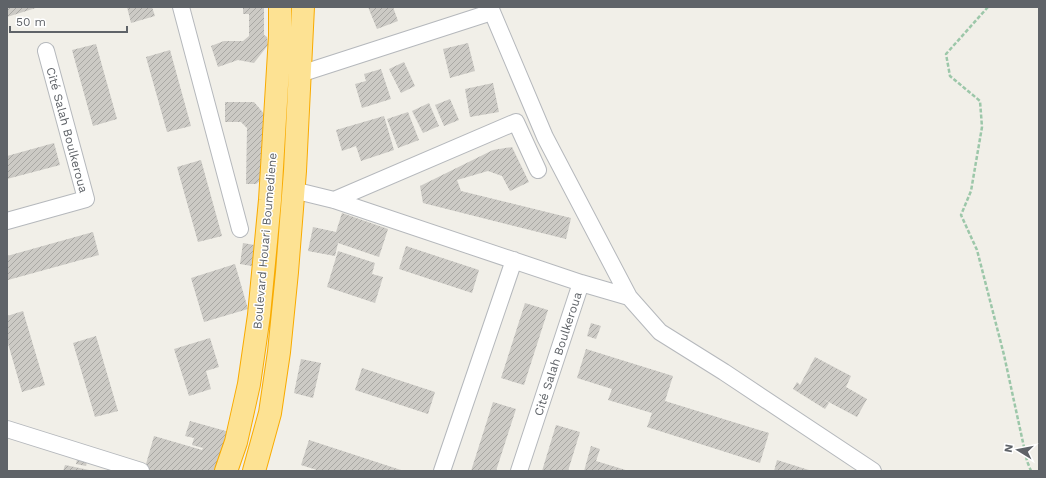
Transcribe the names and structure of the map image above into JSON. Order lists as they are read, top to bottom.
{
  "streets": {
    "highway": ["Boulevard Houari Boumediene"],
    "street": ["Cité Salah Boulkeroua"]
  },
  "crossings": [
    ["Cité Salah Boulkeroua", "Boulevard Houari Boumediene"]
  ],
  "scale_bar": "50 m",
  "north": "left"
}
